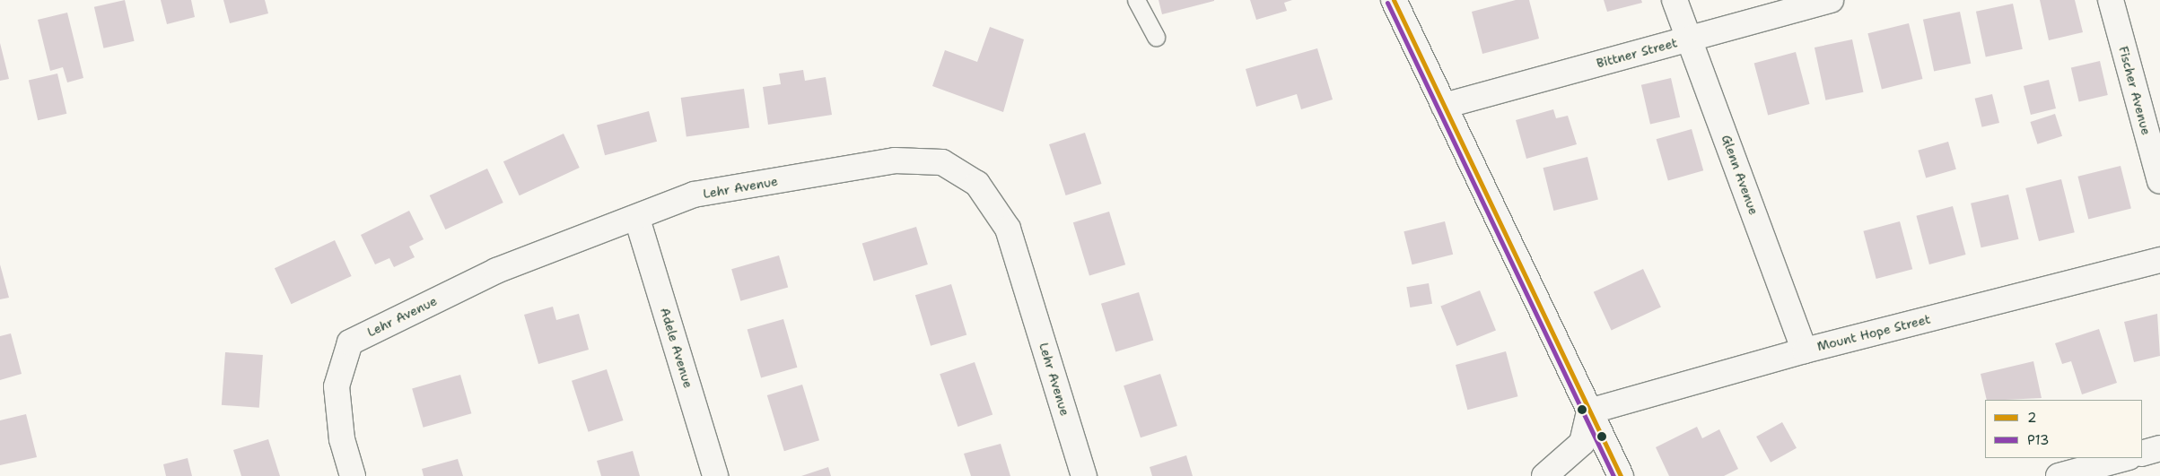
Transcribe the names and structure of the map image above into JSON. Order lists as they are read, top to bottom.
{
  "streets": {
    "street": [
      "Bittner Street",
      "Fischer Avenue",
      "Glenn Avenue",
      "Lehr Avenue",
      "Mount Hope Street",
      "Adele Avenue"
    ]
  },
  "crossings": [
    ["Bittner Street", "Glenn Avenue"],
    ["Glenn Avenue", "Mount Hope Street"],
    ["Lehr Avenue", "Adele Avenue"]
  ],
  "lines": ["transit line 2", "transit line P13"],
  "legend": ["2", "P13"]
}
